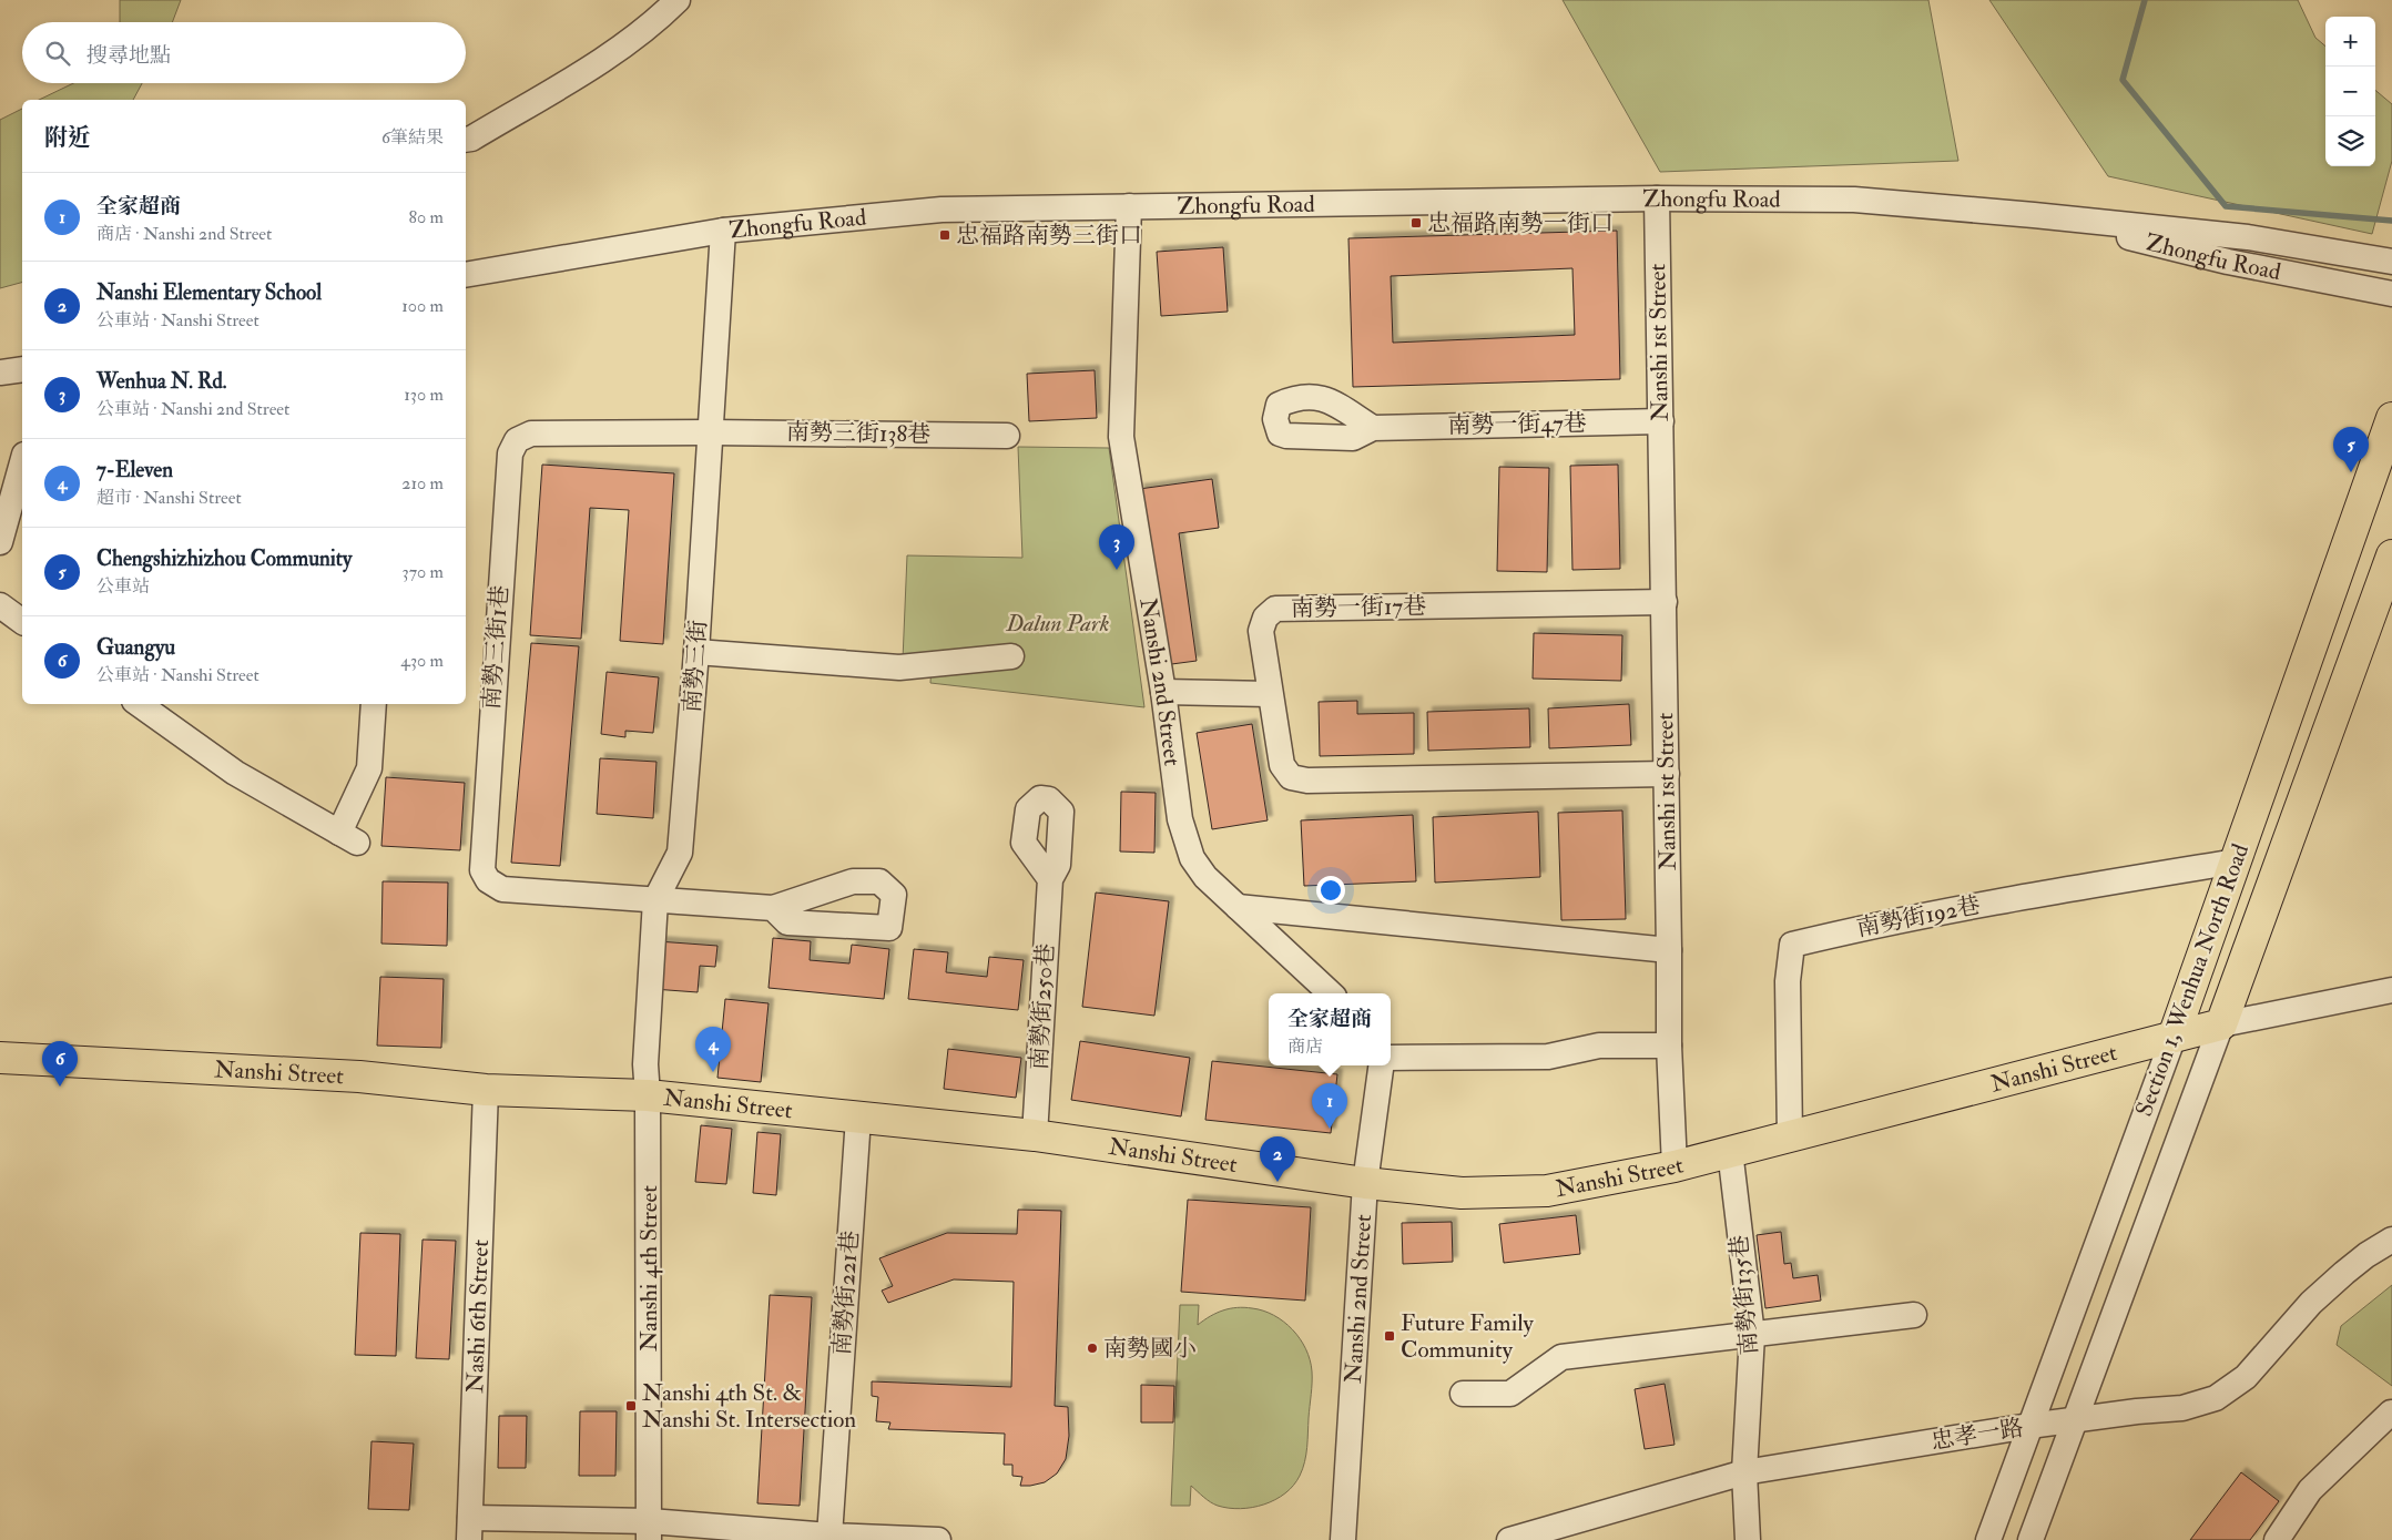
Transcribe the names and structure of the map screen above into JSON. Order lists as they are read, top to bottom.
{
  "streets": {
    "main road": ["Section 1, Wenhua North Road", "Nanshi Street"],
    "street": [
      "Zhongfu Road",
      "Nanshi 1st Street",
      "南勢一街47巷",
      "南勢三街138巷",
      "南勢一街17巷",
      "南勢三街1巷",
      "南勢三街",
      "Nanshi 2nd Street",
      "南勢街192巷",
      "南勢街250巷",
      "Nanshi 4th Street",
      "南勢街221巷",
      "南勢街135巷",
      "Nashi 6th Street",
      "忠孝一路"
    ]
  },
  "crossings": [
    ["Zhongfu Road", "Nanshi 1st Street"],
    ["Zhongfu Road", "南勢三街"],
    ["Zhongfu Road", "Nanshi 2nd Street"],
    ["Nanshi 1st Street", "南勢一街47巷"],
    ["Nanshi 1st Street", "南勢一街17巷"],
    ["Nanshi 1st Street", "Nanshi Street"],
    ["南勢三街138巷", "南勢三街1巷"],
    ["南勢三街138巷", "南勢三街"],
    ["南勢三街1巷", "南勢三街"],
    ["南勢三街", "Nanshi Street"],
    ["南勢三街", "Nanshi 4th Street"],
    ["Nanshi 2nd Street", "Nanshi Street"],
    ["南勢街192巷", "Section 1, Wenhua North Road"],
    ["南勢街192巷", "Nanshi Street"],
    ["Section 1, Wenhua North Road", "Nanshi Street"],
    ["Section 1, Wenhua North Road", "忠孝一路"],
    ["南勢街250巷", "Nanshi Street"],
    ["Nanshi Street", "Nanshi 4th Street"],
    ["Nanshi Street", "南勢街221巷"],
    ["Nanshi Street", "南勢街135巷"],
    ["Nanshi Street", "Nashi 6th Street"],
    ["南勢街135巷", "忠孝一路"]
  ],
  "parks": ["Dalun Park"],
  "places": {
    "transit": [
      "忠福路南勢一街口",
      "忠福路南勢三街口",
      "Future Family Community",
      "Nanshi 4th St. & Nanshi St. Intersection"
    ],
    "other": ["南勢國小"]
  },
  "page": {
    "map_buttons": ["+", "−"],
    "search": "搜尋地點",
    "heading": ["附近", "6筆結果"],
    "list": [
      {
        "mark": "1",
        "name": "全家超商",
        "note": "商店 · Nanshi 2nd Street",
        "value": "80 m"
      },
      {
        "mark": "2",
        "name": "Nanshi Elementary School",
        "note": "公車站 · Nanshi Street",
        "value": "100 m"
      },
      {
        "mark": "3",
        "name": "Wenhua N. Rd.",
        "note": "公車站 · Nanshi 2nd Street",
        "value": "130 m"
      },
      {
        "mark": "4",
        "name": "7-Eleven",
        "note": "超市 · Nanshi Street",
        "value": "210 m"
      },
      {
        "mark": "5",
        "name": "Chengshizhizhou Community",
        "note": "公車站",
        "value": "370 m"
      },
      {
        "mark": "6",
        "name": "Guangyu",
        "note": "公車站 · Nanshi Street",
        "value": "430 m"
      }
    ],
    "pins": [
      "5",
      "3",
      "4",
      "6",
      "1",
      "2"
    ],
    "popup": ["全家超商", "商店"]
  }
}
